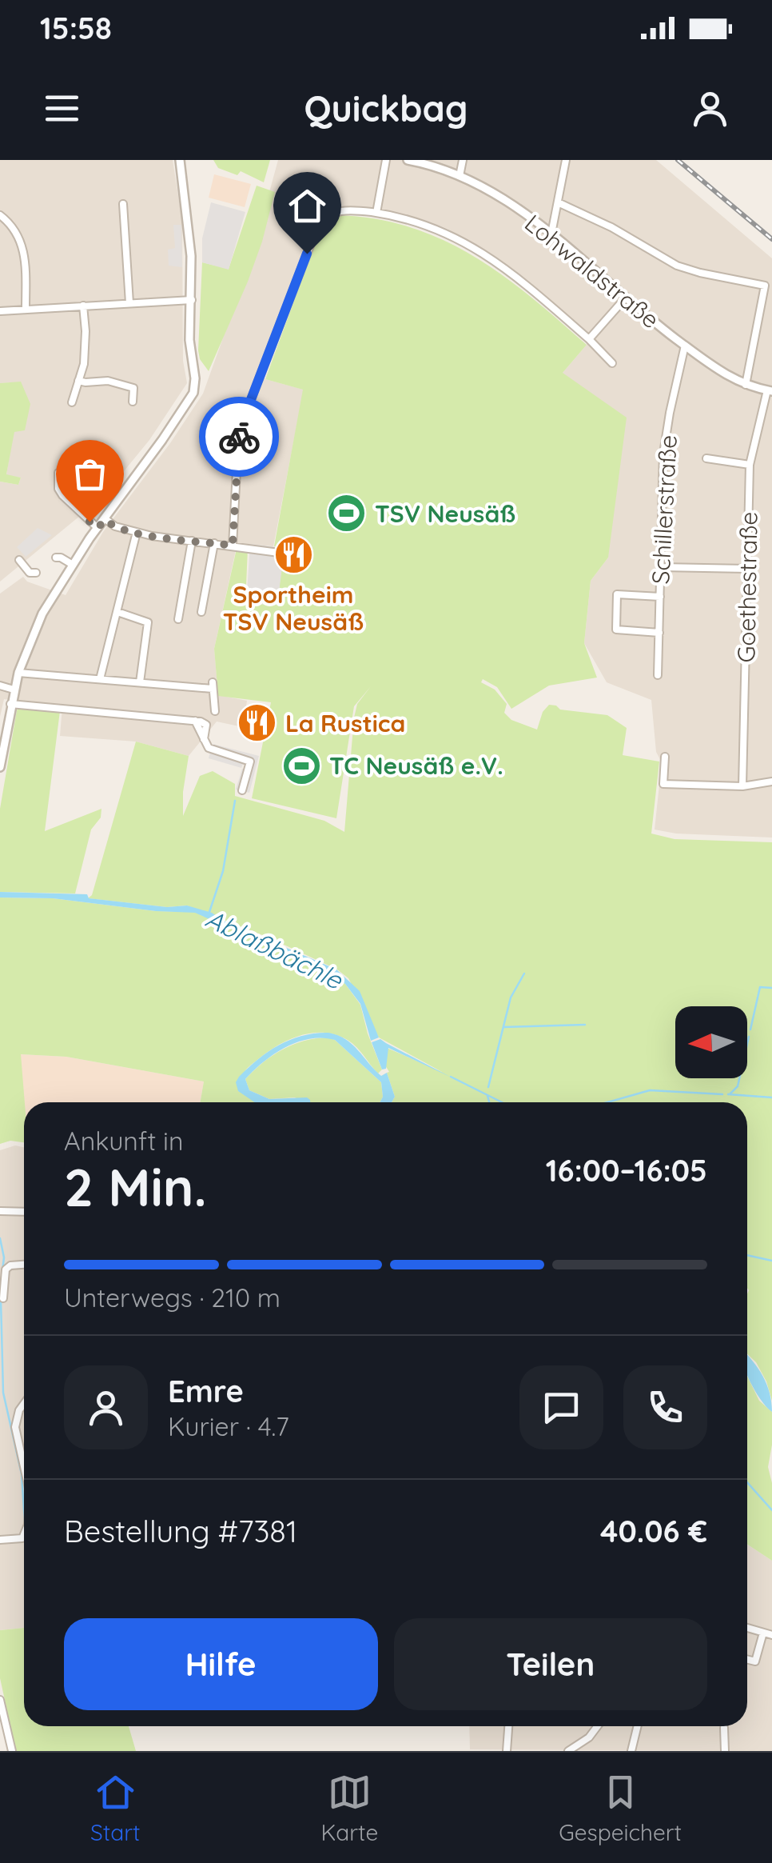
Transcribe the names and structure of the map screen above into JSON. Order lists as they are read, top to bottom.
{
  "streets": {
    "street": ["Lohwaldstraße", "Schillerstraße", "Goethestraße"]
  },
  "crossings": [
    ["Lohwaldstraße", "Schillerstraße"],
    ["Lohwaldstraße", "Goethestraße"]
  ],
  "water": ["Ablaßbächle"],
  "places": {
    "sports": ["TSV Neusäß", "TC Neusäß e.V."],
    "restaurant": ["Sportheim TSV Neusäß", "La Rustica"]
  },
  "north": "left",
  "page": {
    "status": "15:58",
    "header": "Quickbag",
    "heading": ["2 Min.", "Ankunft in", "16:00–16:05"],
    "panel": [
      "Emre",
      "Kurier · 4.7",
      "Bestellung #7381",
      "40.06 €"
    ],
    "bar": "Unterwegs · 210 m",
    "buttons": ["Hilfe", "Teilen"],
    "tabs": ["Start", "Karte", "Gespeichert"]
  }
}
